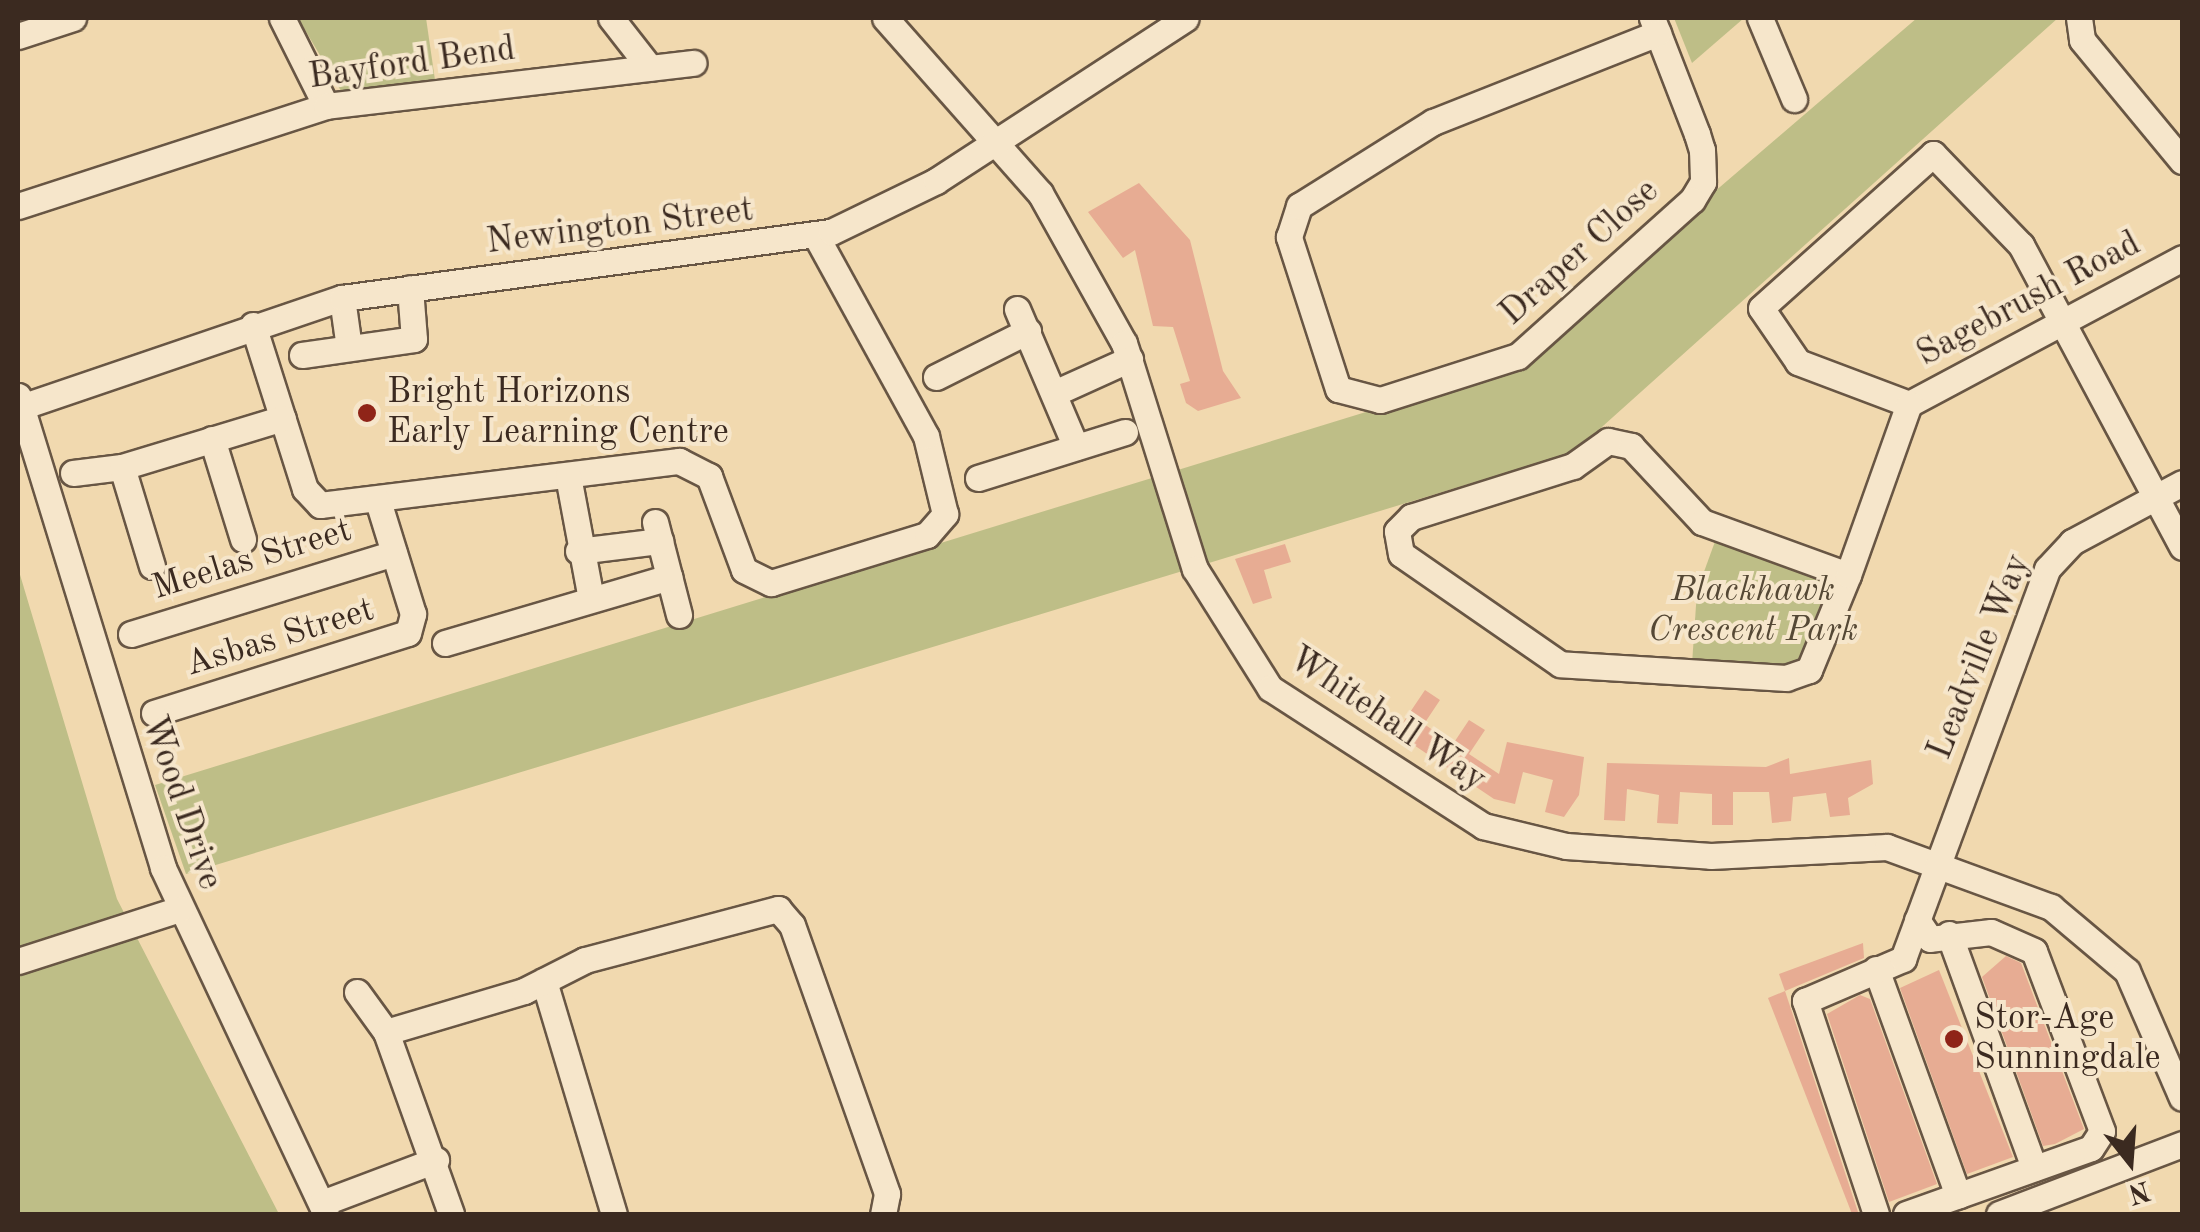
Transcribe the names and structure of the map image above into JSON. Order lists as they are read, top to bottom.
{
  "streets": {
    "street": [
      "Bayford Bend",
      "Newington Street",
      "Draper Close",
      "Sagebrush Road",
      "Meelas Street",
      "Asbas Street",
      "Leadville Way",
      "Whitehall Way",
      "Wood Drive"
    ]
  },
  "crossings": [
    ["Newington Street", "Whitehall Way"],
    ["Newington Street", "Wood Drive"],
    ["Meelas Street", "Asbas Street"],
    ["Leadville Way", "Whitehall Way"]
  ],
  "parks": ["Blackhawk Crescent Park"],
  "places": ["Bright Horizons Early Learning Centre", "Stor-Age Sunningdale"],
  "north": "bottom"
}
